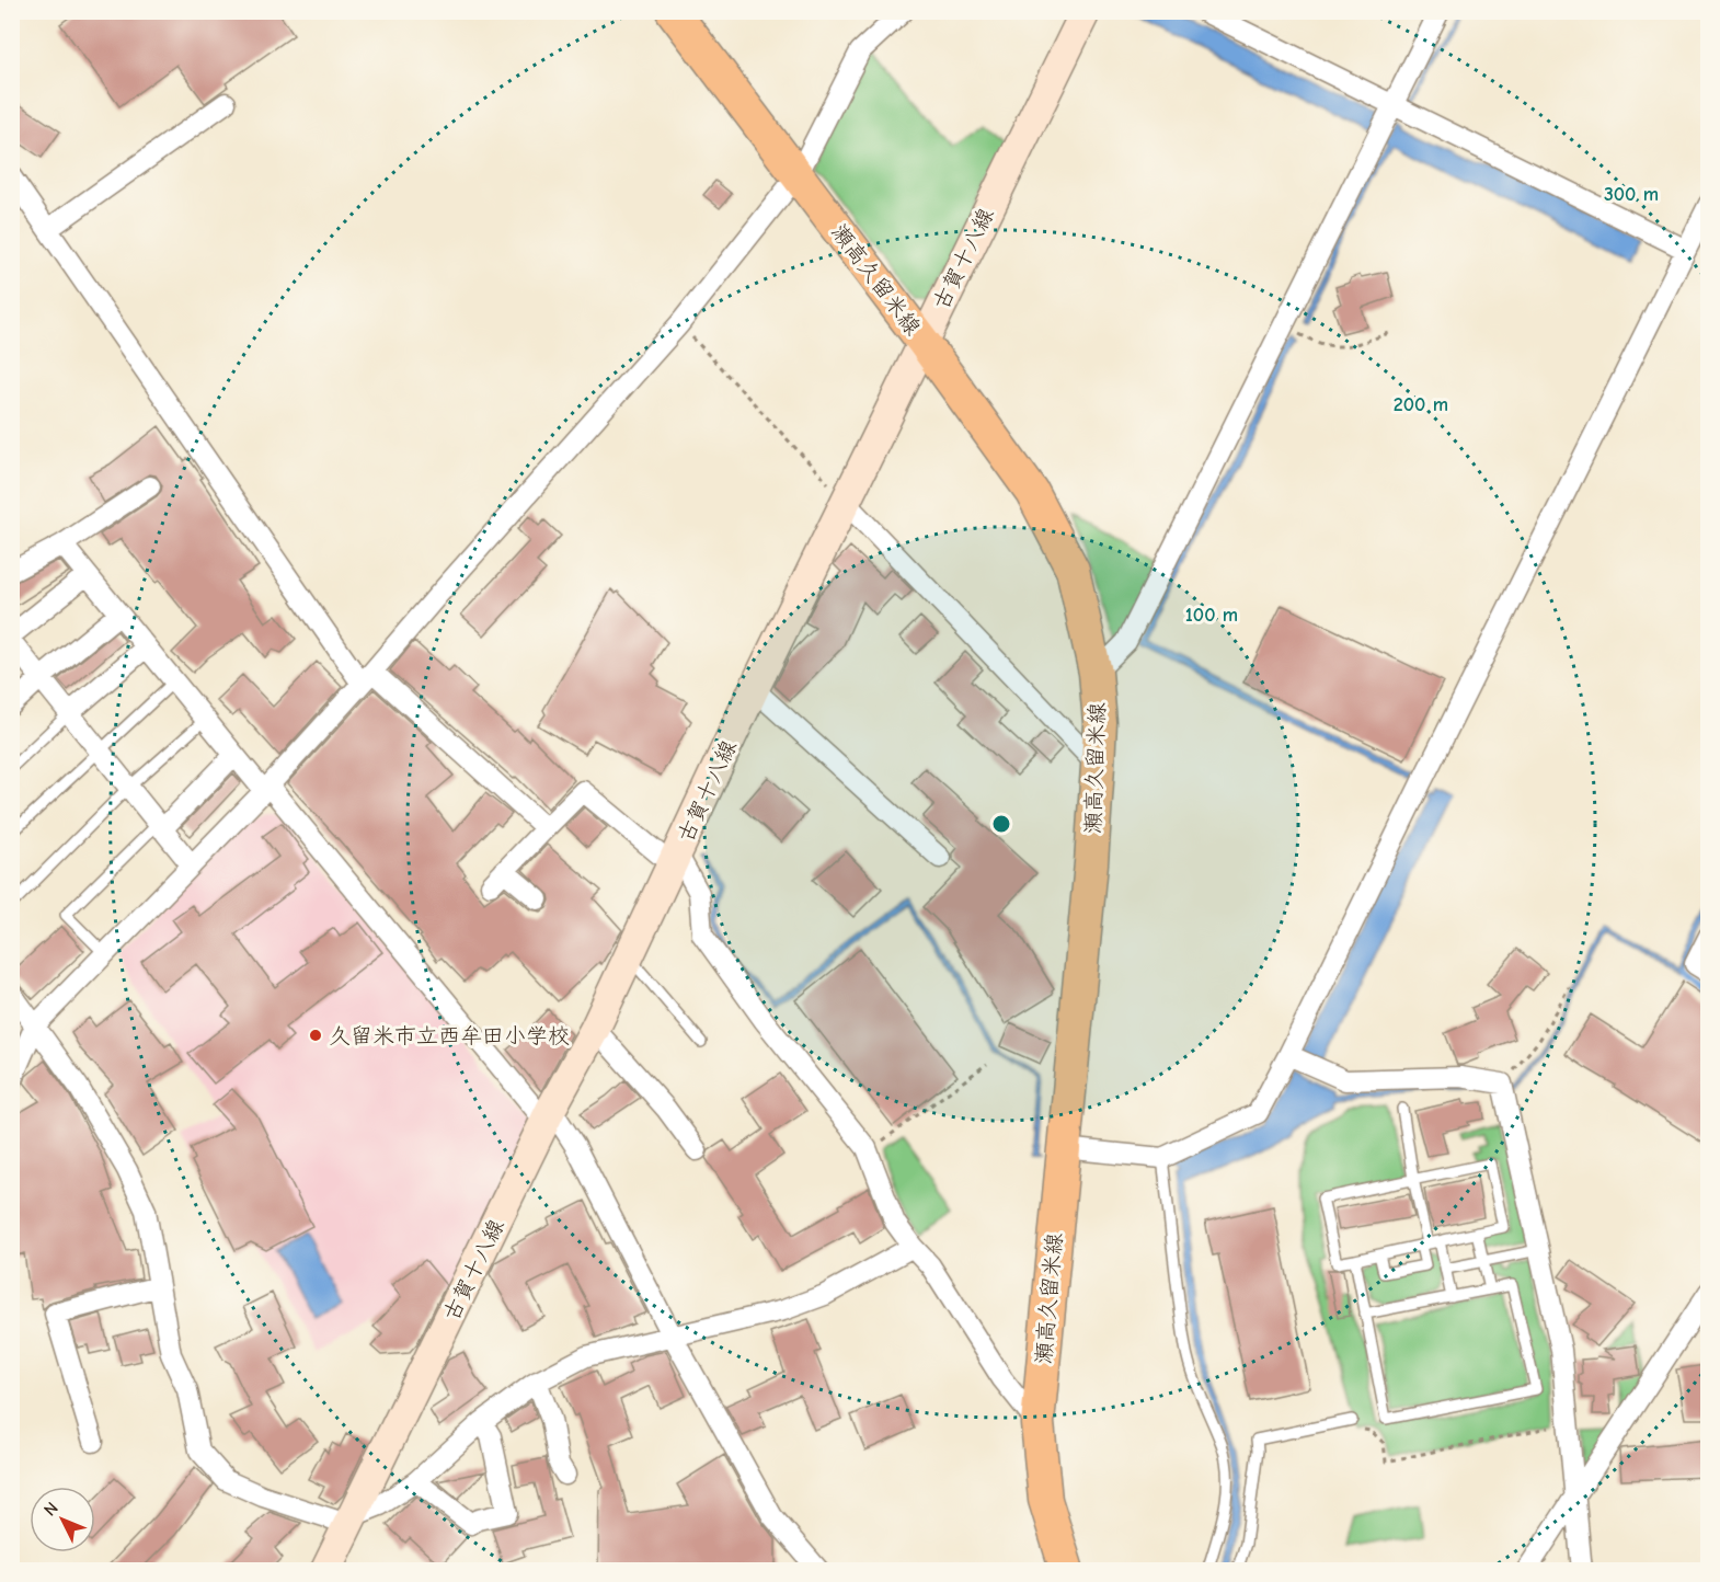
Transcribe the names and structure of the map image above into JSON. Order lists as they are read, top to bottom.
{
  "streets": {
    "main road": ["古賀十八線", "瀬高久留米線"]
  },
  "crossings": [
    ["古賀十八線", "瀬高久留米線"]
  ],
  "places": ["久留米市立西牟田小学校"],
  "north": "top left",
  "rings": ["300 m", "200 m", "100 m"]
}
